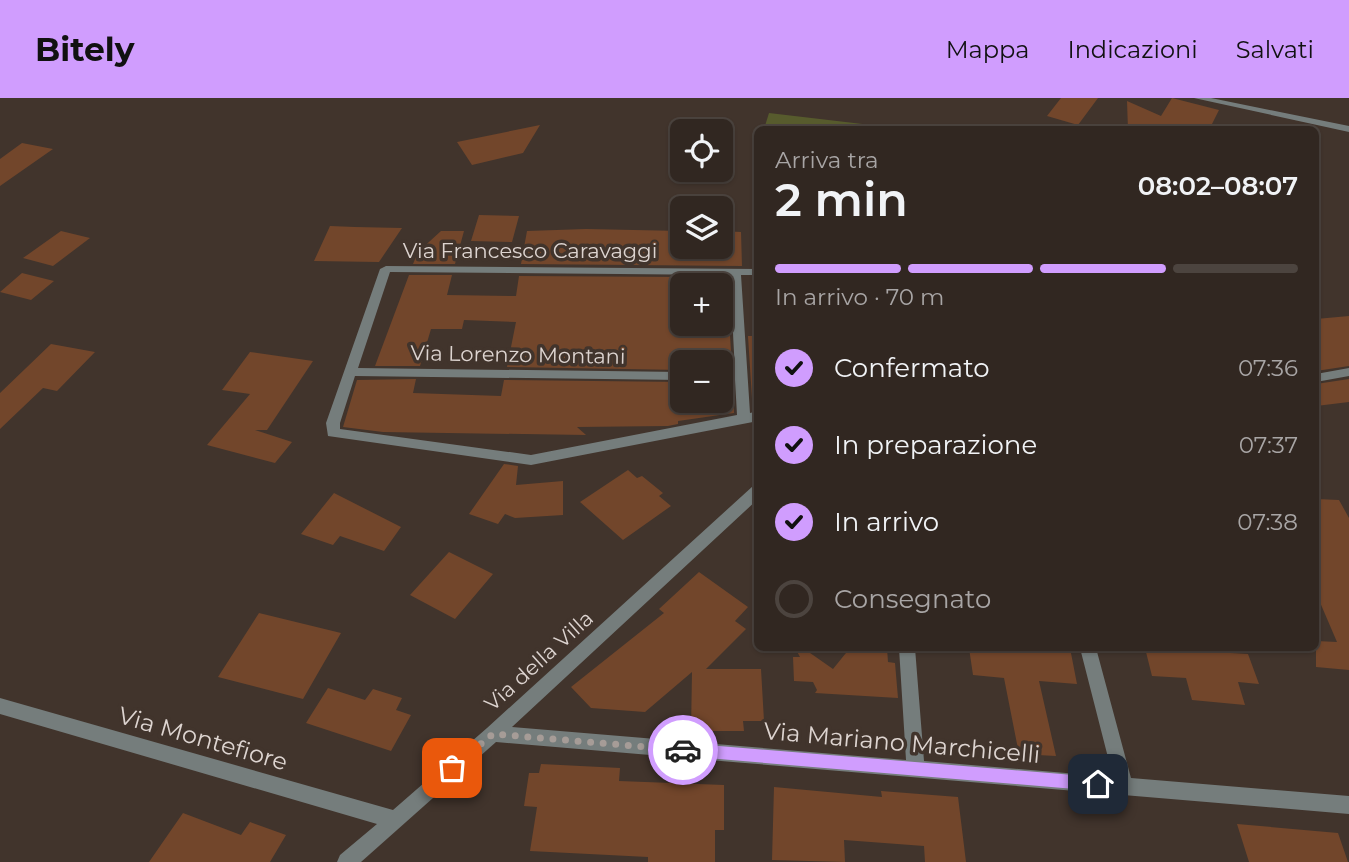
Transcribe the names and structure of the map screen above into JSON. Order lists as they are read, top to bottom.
{
  "streets": {
    "street": [
      "Via Francesco Caravaggi",
      "Via Lorenzo Montani",
      "Via della Villa",
      "Via Montefiore",
      "Via Mariano Marchicelli"
    ]
  },
  "crossings": [
    ["Via Francesco Caravaggi", "Via Lorenzo Montani"],
    ["Via della Villa", "Via Montefiore"],
    ["Via della Villa", "Via Mariano Marchicelli"]
  ],
  "page": {
    "header": "Bitely",
    "nav": ["Mappa", "Indicazioni", "Salvati"],
    "map_buttons": ["+", "−"],
    "heading": ["2 min", "Arriva tra", "08:02–08:07"],
    "bar": "In arrivo · 70 m",
    "list": [
      ["Confermato", "07:36"],
      ["In preparazione", "07:37"],
      ["In arrivo", "07:38"],
      "Consegnato"
    ]
  }
}
